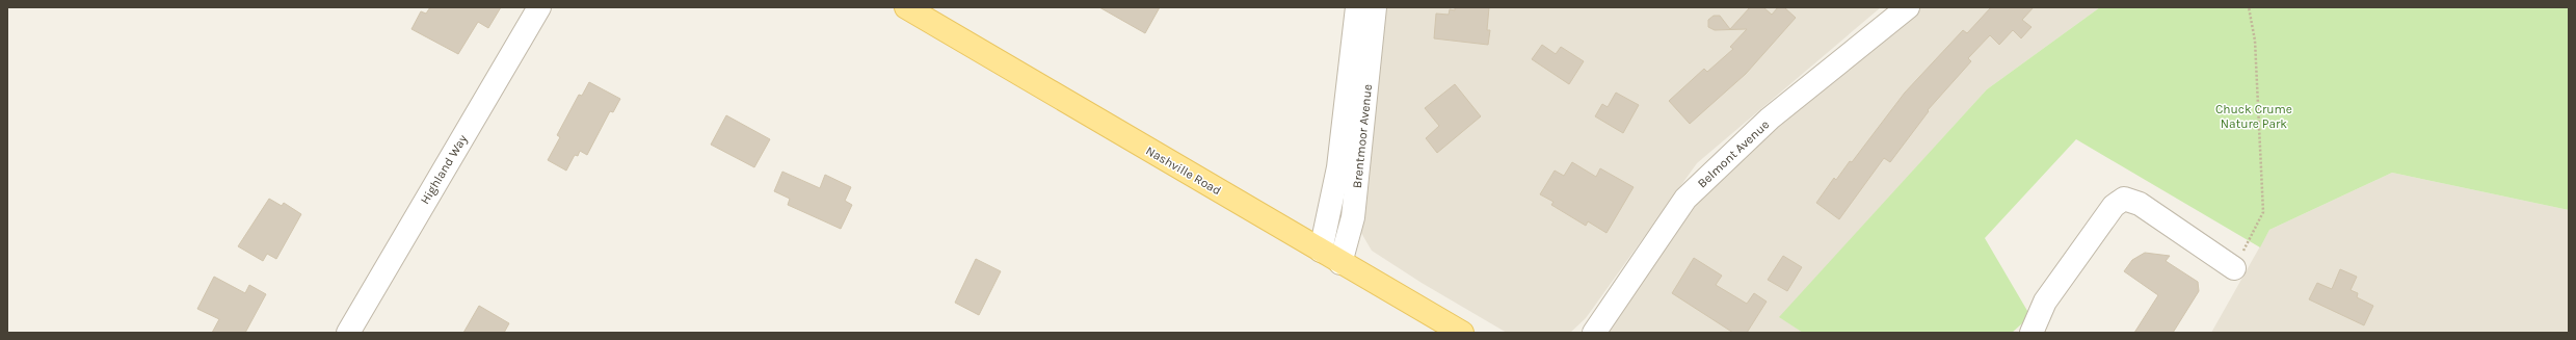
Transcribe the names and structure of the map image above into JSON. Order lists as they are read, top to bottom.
{
  "streets": {
    "main road": ["Nashville Road"],
    "street": ["Brentmoor Avenue", "Belmont Avenue", "Highland Way"]
  },
  "crossings": [
    ["Brentmoor Avenue", "Nashville Road"]
  ],
  "parks": ["Chuck Crume Nature Park"]
}
